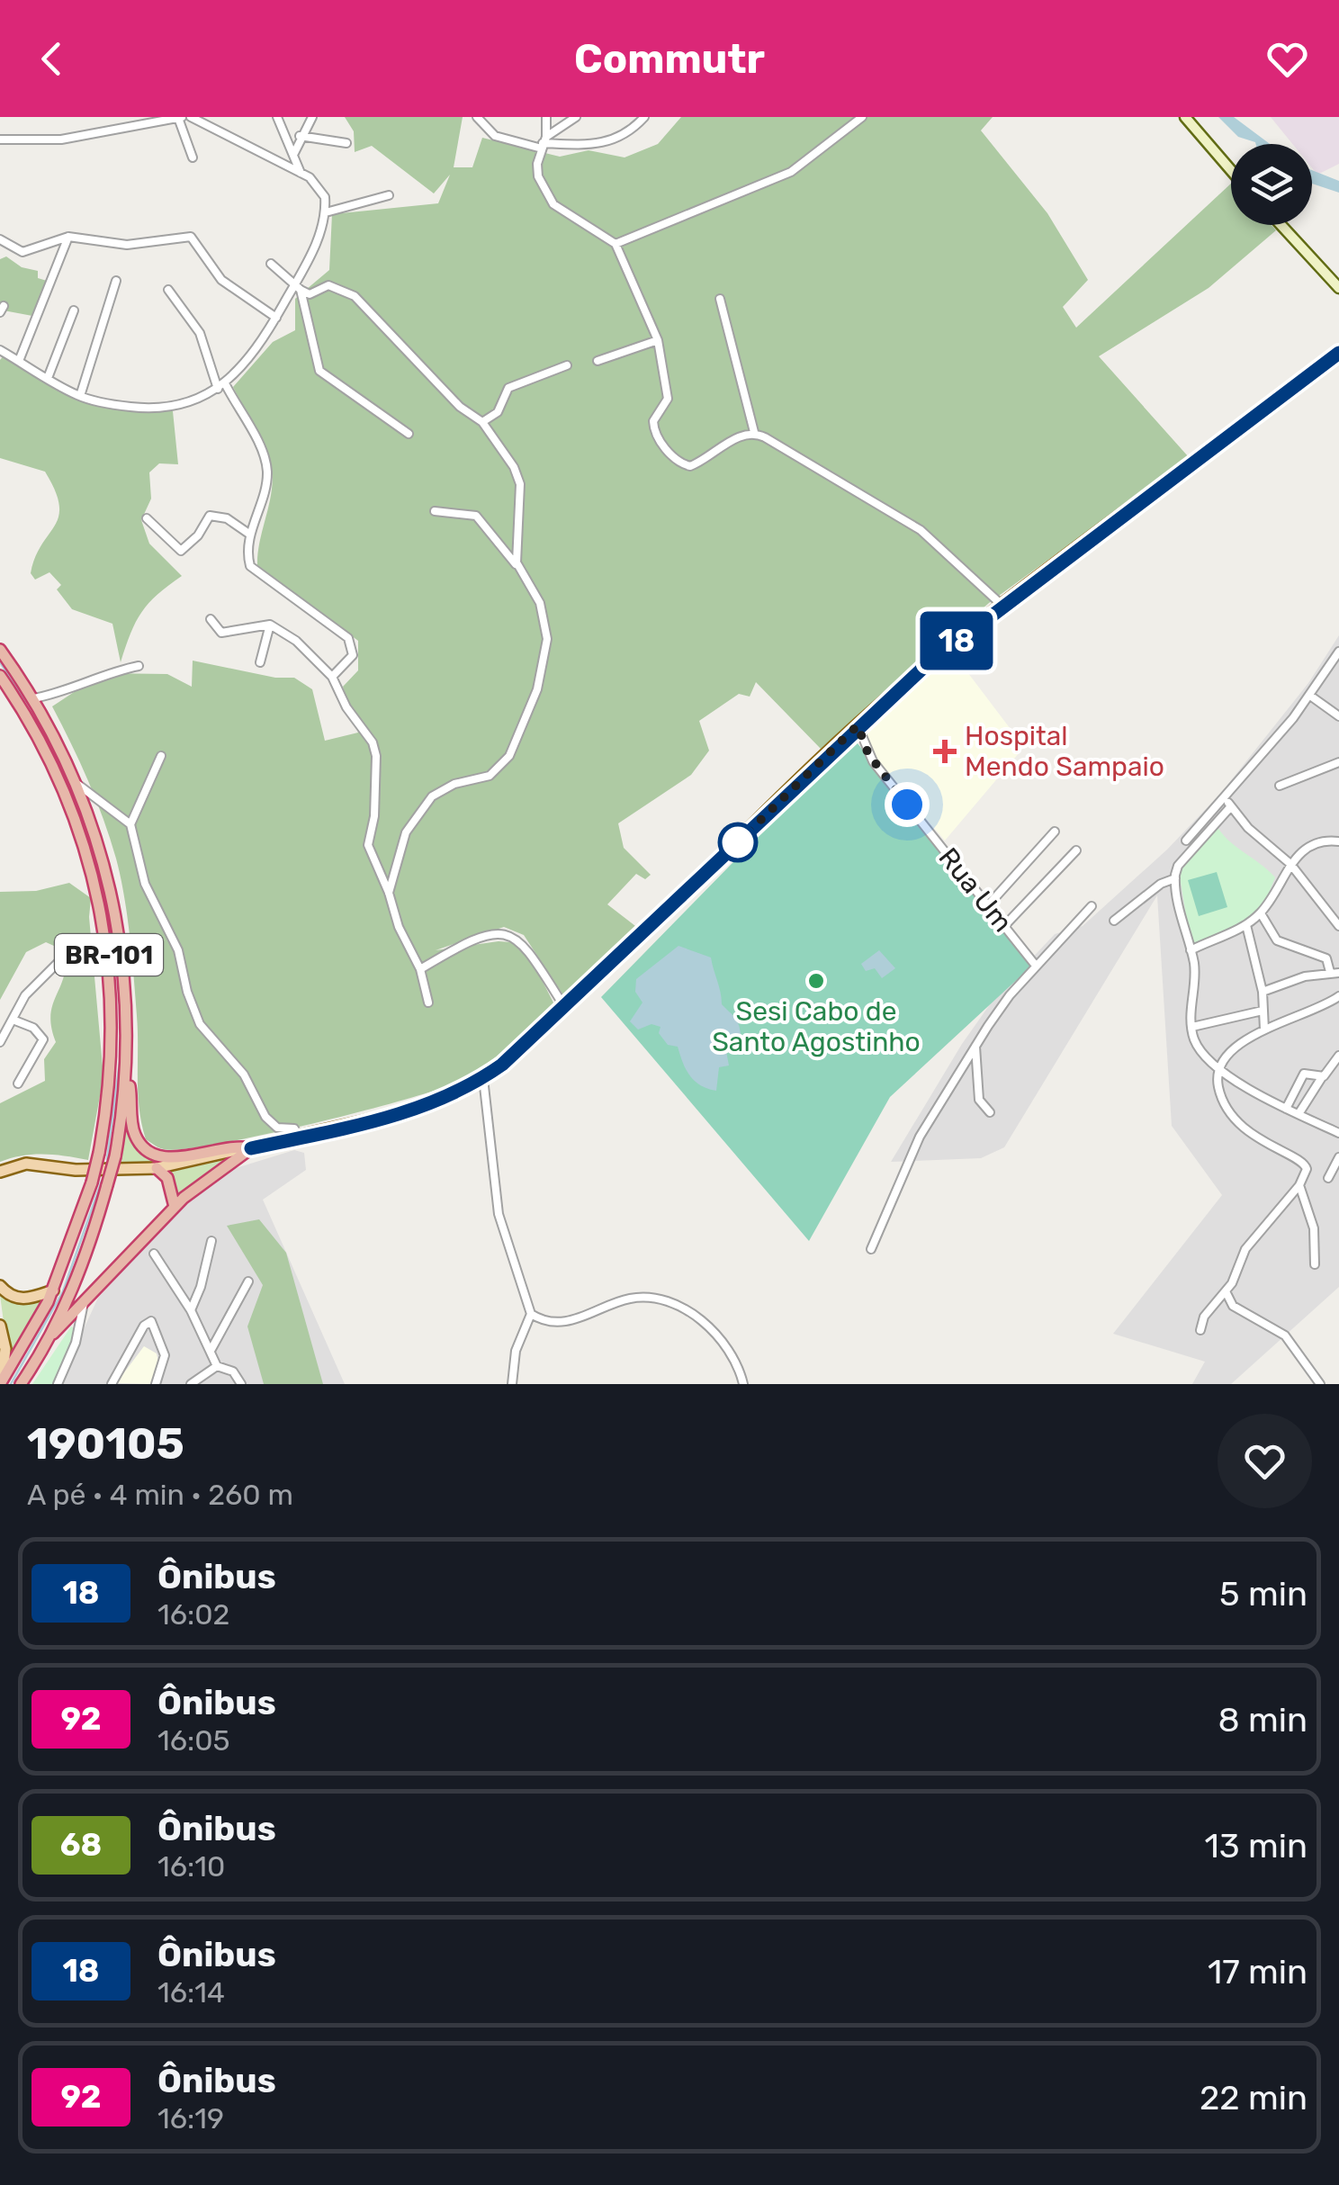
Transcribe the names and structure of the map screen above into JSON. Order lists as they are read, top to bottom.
{
  "streets": {
    "highway": ["BR-101"],
    "street": ["Rua Um"]
  },
  "places": {
    "health": ["Hospital Mendo Sampaio"],
    "other": ["Sesi Cabo de Santo Agostinho"]
  },
  "lines": ["bus line 18"],
  "page": {
    "header": "Commutr",
    "on_map": "18",
    "heading": ["190105", "A pé · 4 min · 260 m"],
    "list": [
      {
        "mark": "18",
        "name": "Ônibus",
        "note": "16:02",
        "value": "5 min"
      },
      {
        "mark": "92",
        "name": "Ônibus",
        "note": "16:05",
        "value": "8 min"
      },
      {
        "mark": "68",
        "name": "Ônibus",
        "note": "16:10",
        "value": "13 min"
      },
      {
        "mark": "18",
        "name": "Ônibus",
        "note": "16:14",
        "value": "17 min"
      },
      {
        "mark": "92",
        "name": "Ônibus",
        "note": "16:19",
        "value": "22 min"
      }
    ]
  }
}
